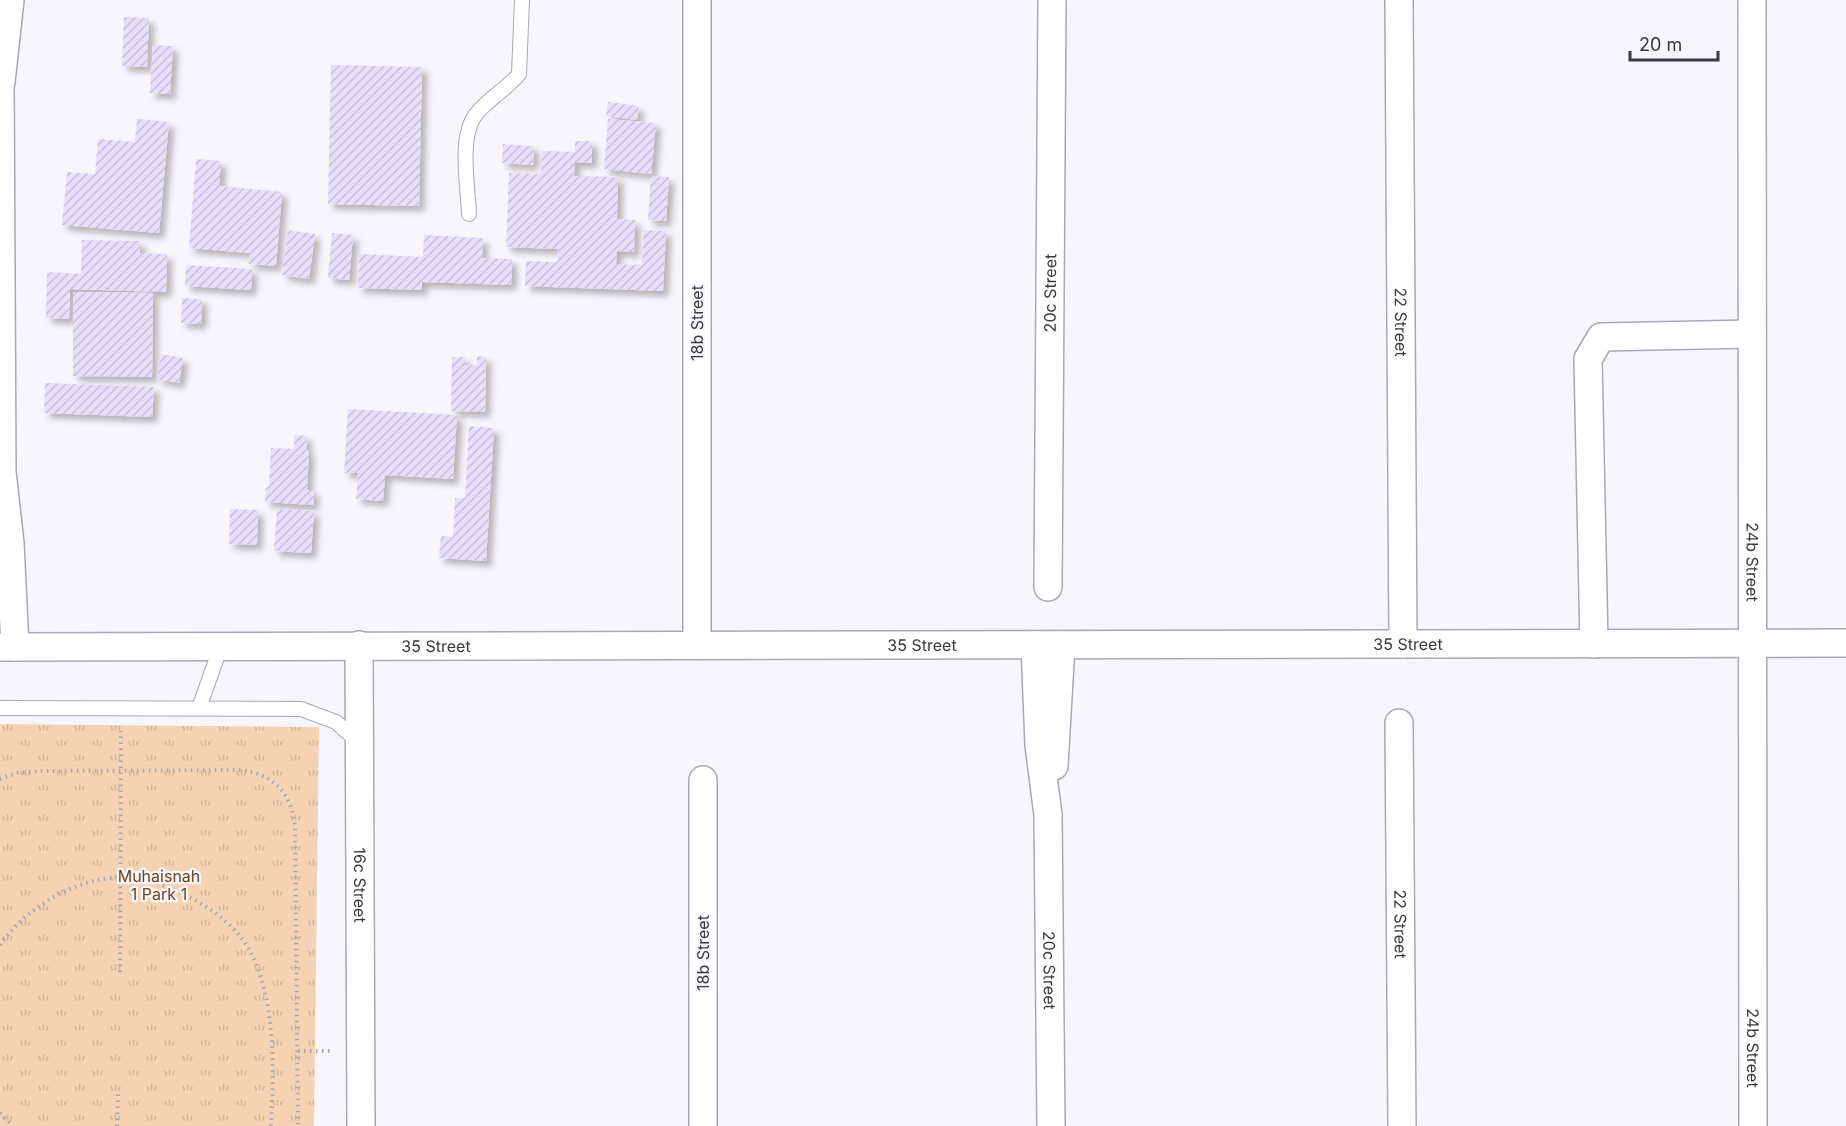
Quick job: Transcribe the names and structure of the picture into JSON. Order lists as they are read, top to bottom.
{
  "streets": {
    "street": [
      "20c Street",
      "22 Street",
      "18b Street",
      "24b Street",
      "35 Street",
      "16c Street"
    ]
  },
  "crossings": [
    ["20c Street", "35 Street"],
    ["22 Street", "35 Street"],
    ["18b Street", "35 Street"],
    ["24b Street", "35 Street"],
    ["35 Street", "16c Street"]
  ],
  "parks": ["Muhaisnah 1 Park 1"],
  "scale_bar": "20 m"
}
